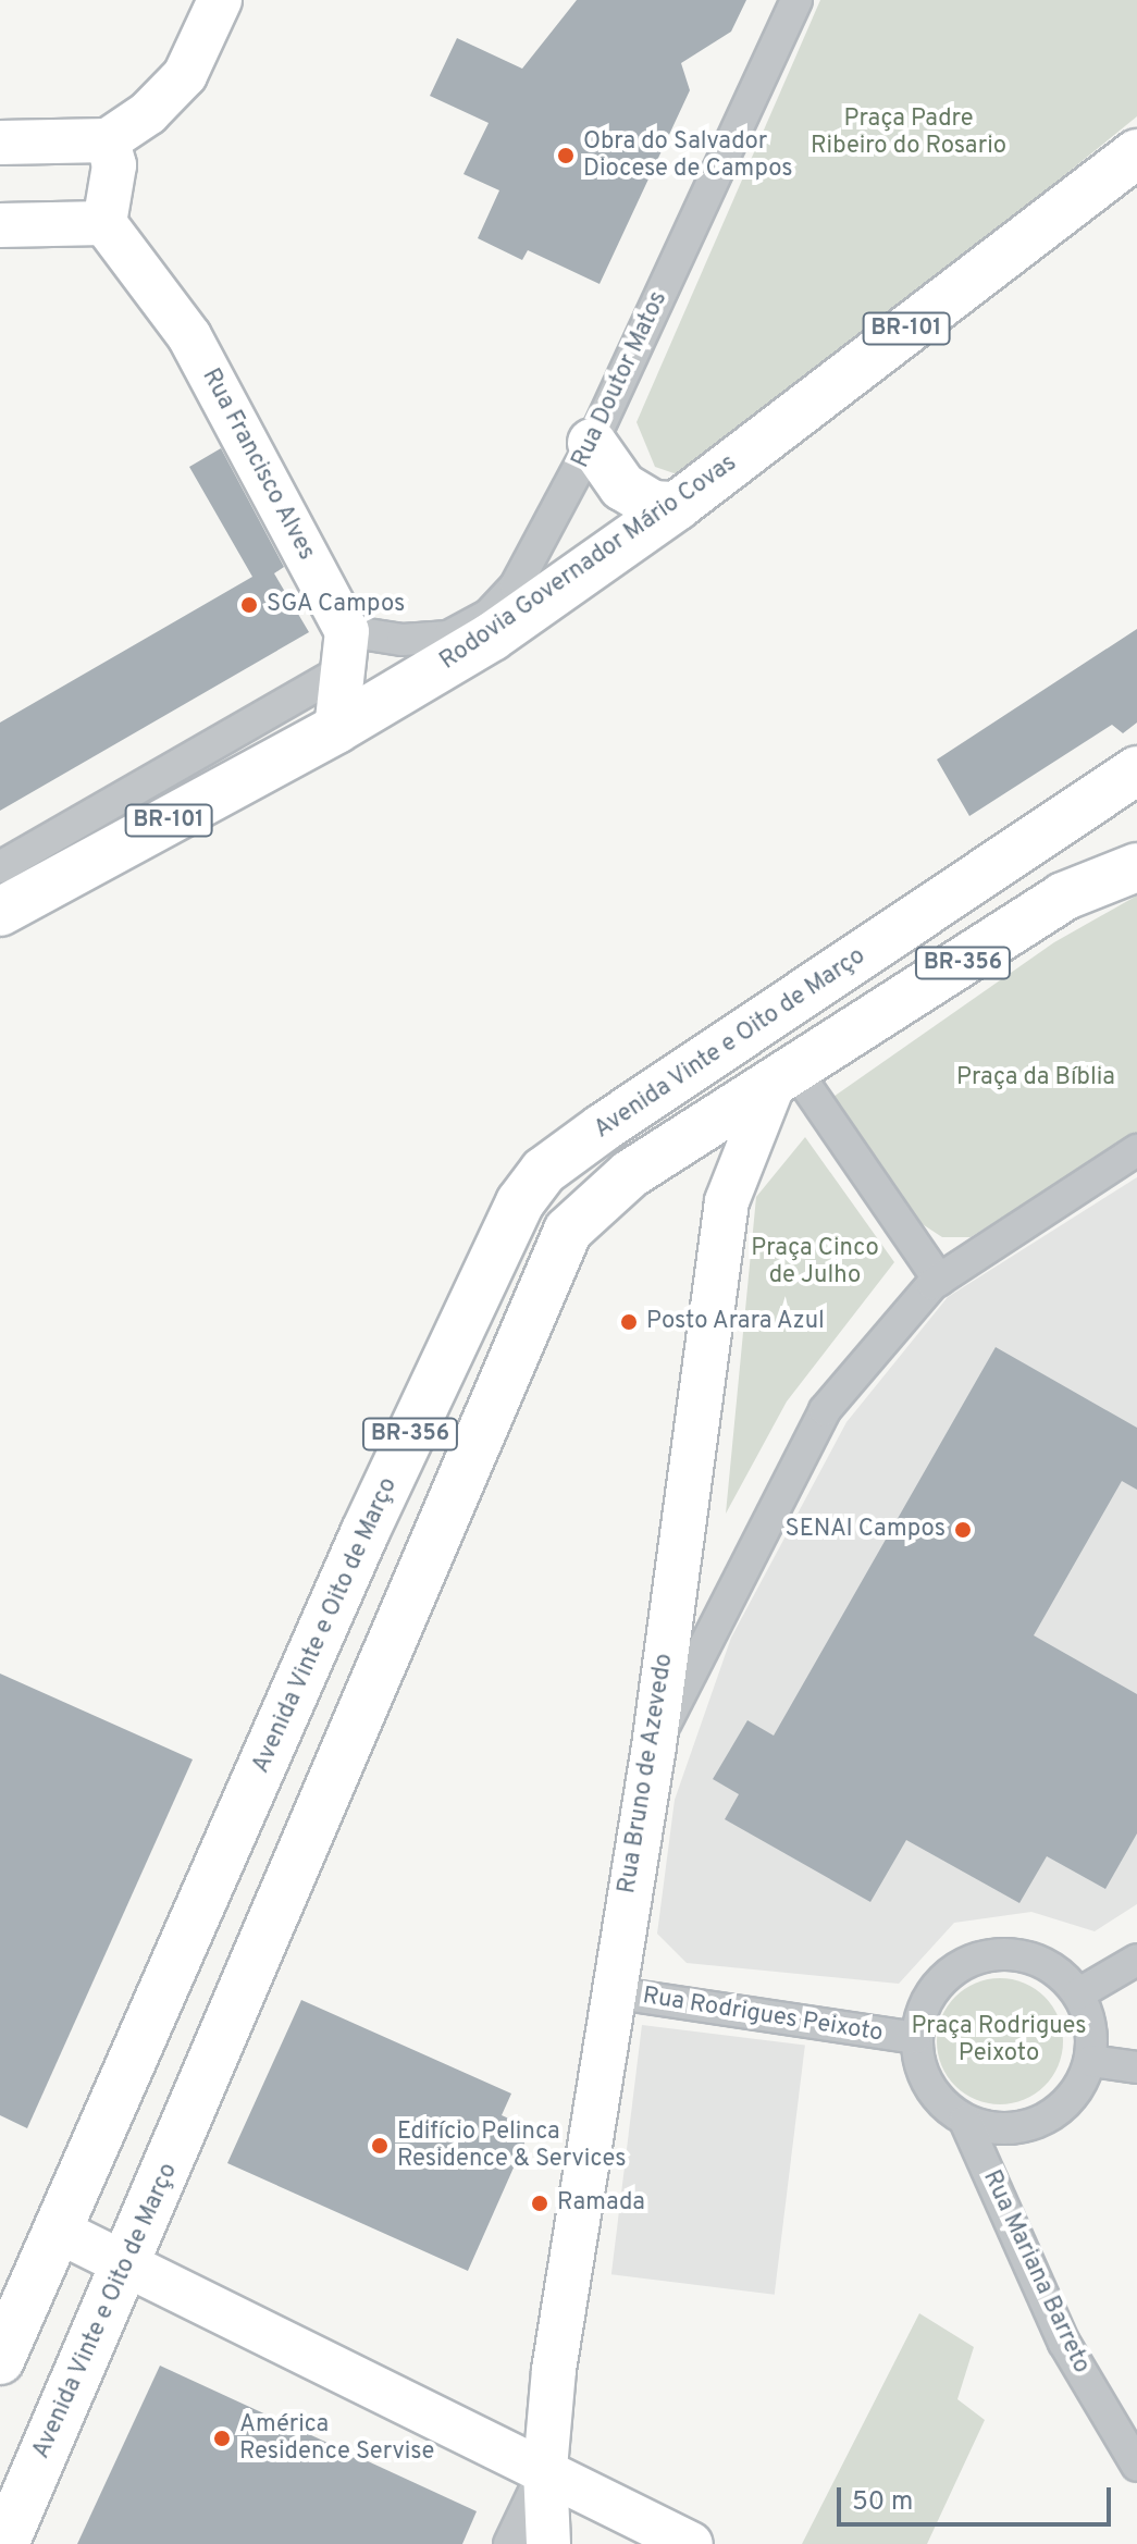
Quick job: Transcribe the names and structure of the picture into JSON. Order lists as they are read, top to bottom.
{
  "streets": {
    "main road": [
      "BR-101",
      "Rua Francisco Alves",
      "Rodovia Governador Mário Covas",
      "BR-356",
      "Avenida Vinte e Oito de Março",
      "Rua Bruno de Azevedo"
    ],
    "street": ["Rua Doutor Matos", "Rua Rodrigues Peixoto", "Rua Mariana Barreto"]
  },
  "crossings": [
    ["Rua Doutor Matos", "Rua Francisco Alves"],
    ["BR-356", "Avenida Vinte e Oito de Março"],
    ["BR-356", "Rua Bruno de Azevedo"],
    ["Avenida Vinte e Oito de Março", "Rua Bruno de Azevedo"],
    ["Rua Bruno de Azevedo", "Rua Rodrigues Peixoto"],
    ["Rua Rodrigues Peixoto", "Rua Mariana Barreto"]
  ],
  "parks": [
    "Praça Padre Ribeiro do Rosario",
    "Praça da Bíblia",
    "Praça Cinco de Julho",
    "Praça Rodrigues Peixoto"
  ],
  "places": [
    "Obra do Salvador Diocese de Campos",
    "SGA Campos",
    "Posto Arara Azul",
    "SENAI Campos",
    "Edifício Pelinca Residence & Services",
    "Ramada",
    "América Residence Servise"
  ],
  "scale_bar": "50 m"
}
